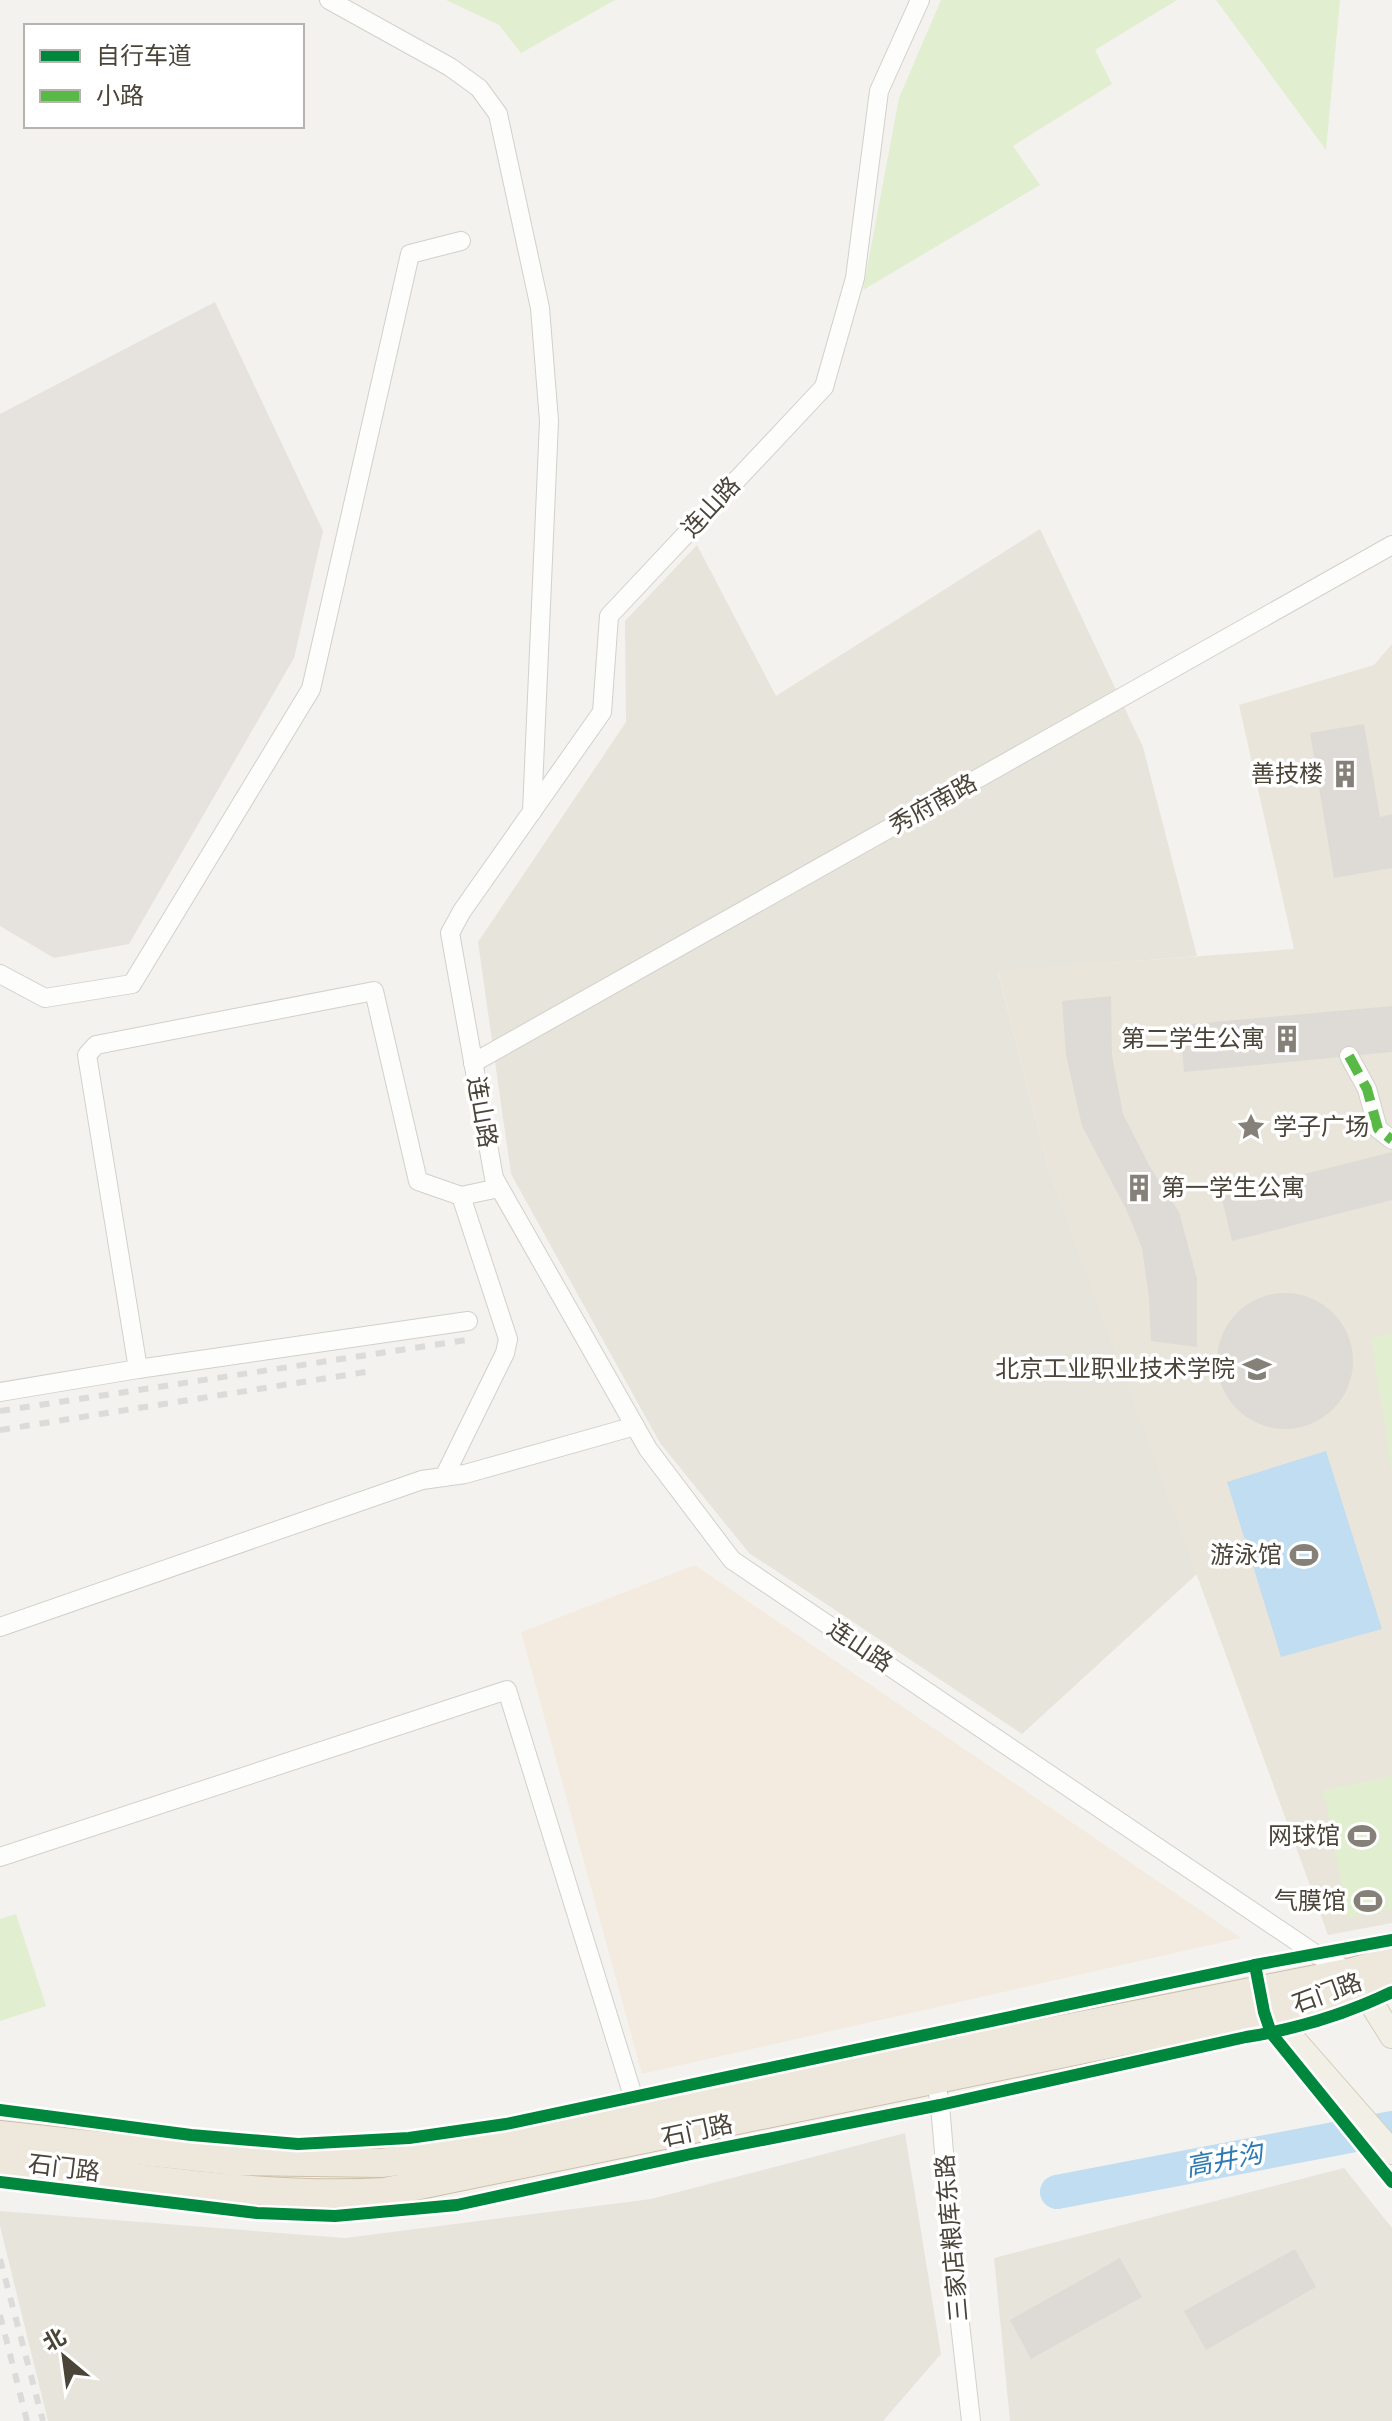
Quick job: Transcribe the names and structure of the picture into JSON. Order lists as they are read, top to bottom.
{
  "streets": {
    "highway": ["石门路"],
    "street": ["连山路", "秀府南路", "三家店粮库东路"]
  },
  "crossings": [
    ["连山路", "秀府南路"],
    ["连山路", "石门路"],
    ["石门路", "三家店粮库东路"]
  ],
  "water": ["高井沟"],
  "places": {
    "building": ["善技楼", "第二学生公寓", "第一学生公寓"],
    "place": ["学子广场"],
    "school or university": ["北京工业职业技术学院"],
    "sports": ["游泳馆", "网球馆", "气膜馆"]
  },
  "legend": ["自行车道", "小路"],
  "north": "top left"
}
